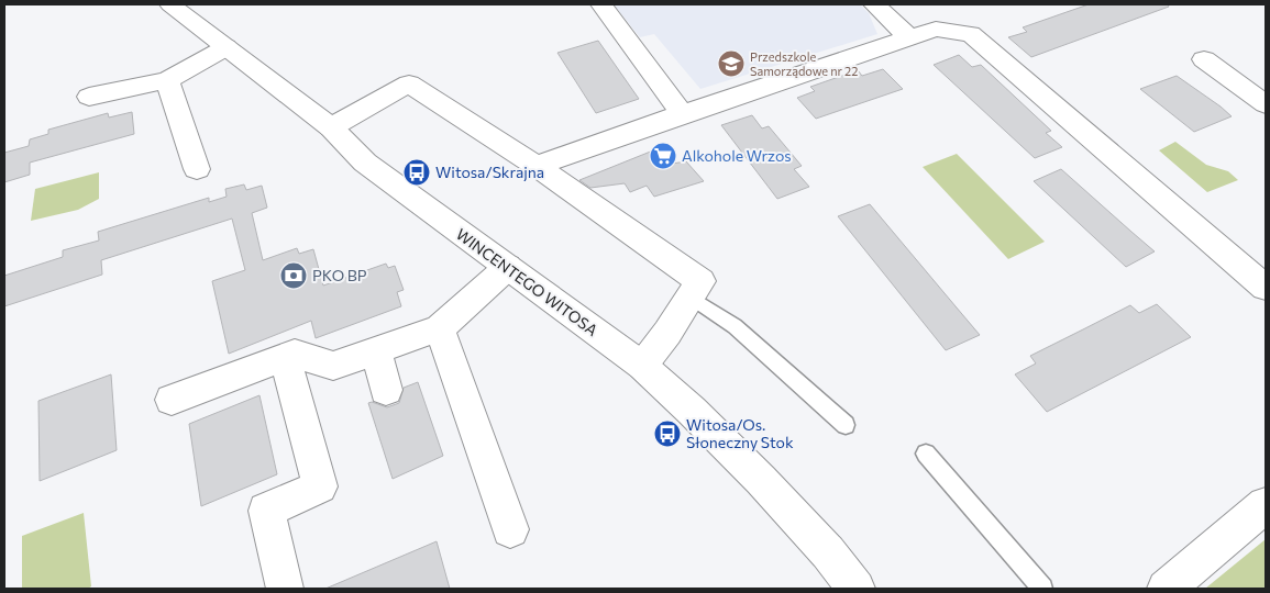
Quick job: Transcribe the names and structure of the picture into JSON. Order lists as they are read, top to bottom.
{
  "streets": {
    "street": ["WINCENTEGO WITOSA"]
  },
  "places": {
    "school or university": ["Przedszkole Samorządowe nr 22"],
    "supermarket": ["Alkohole Wrzos"],
    "bus stop": ["Witosa/Skrajna", "Witosa/Os. Słoneczny Stok"],
    "bank": ["PKO BP"]
  }
}
